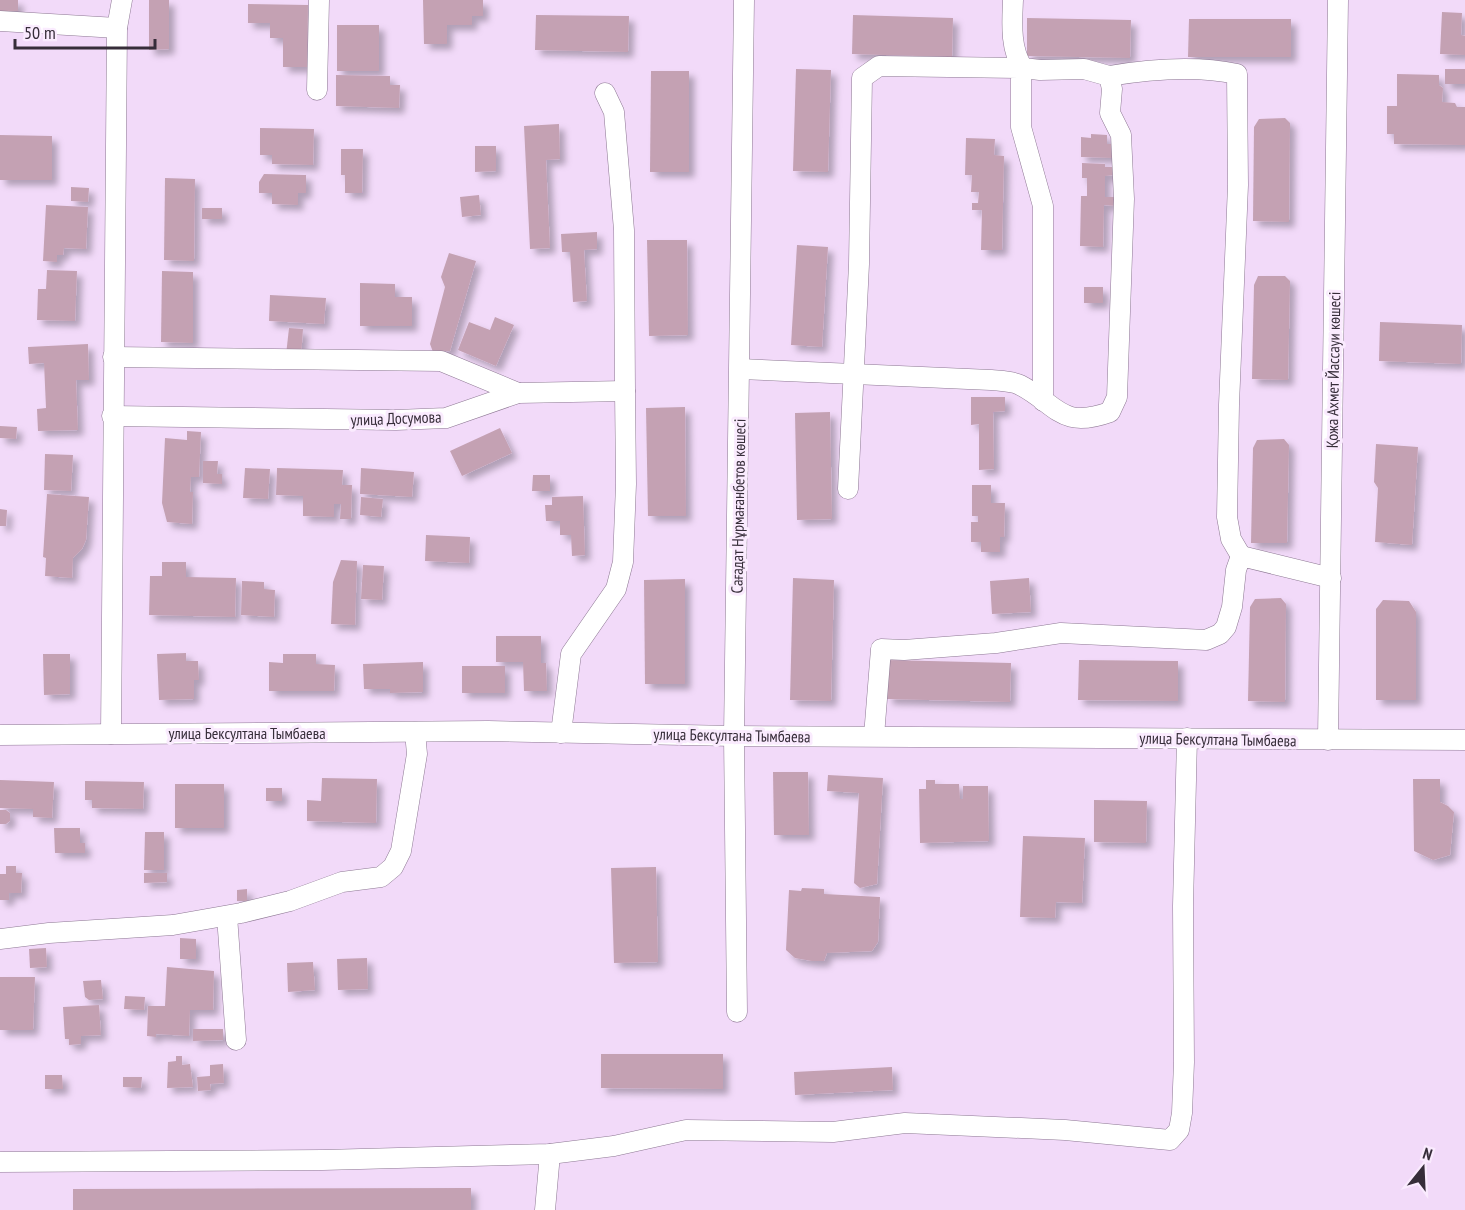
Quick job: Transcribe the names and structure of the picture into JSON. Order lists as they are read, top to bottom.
{
  "streets": {
    "street": [
      "Қожа Ахмет Йассауи көшесі",
      "улица Досумова",
      "Сағадат Нұрмағанбетов көшесі",
      "улица Бексултана Тымбаева"
    ]
  },
  "crossings": [
    ["Қожа Ахмет Йассауи көшесі", "улица Бексултана Тымбаева"],
    ["Сағадат Нұрмағанбетов көшесі", "улица Бексултана Тымбаева"]
  ],
  "scale_bar": "50 m",
  "north": "top"
}
